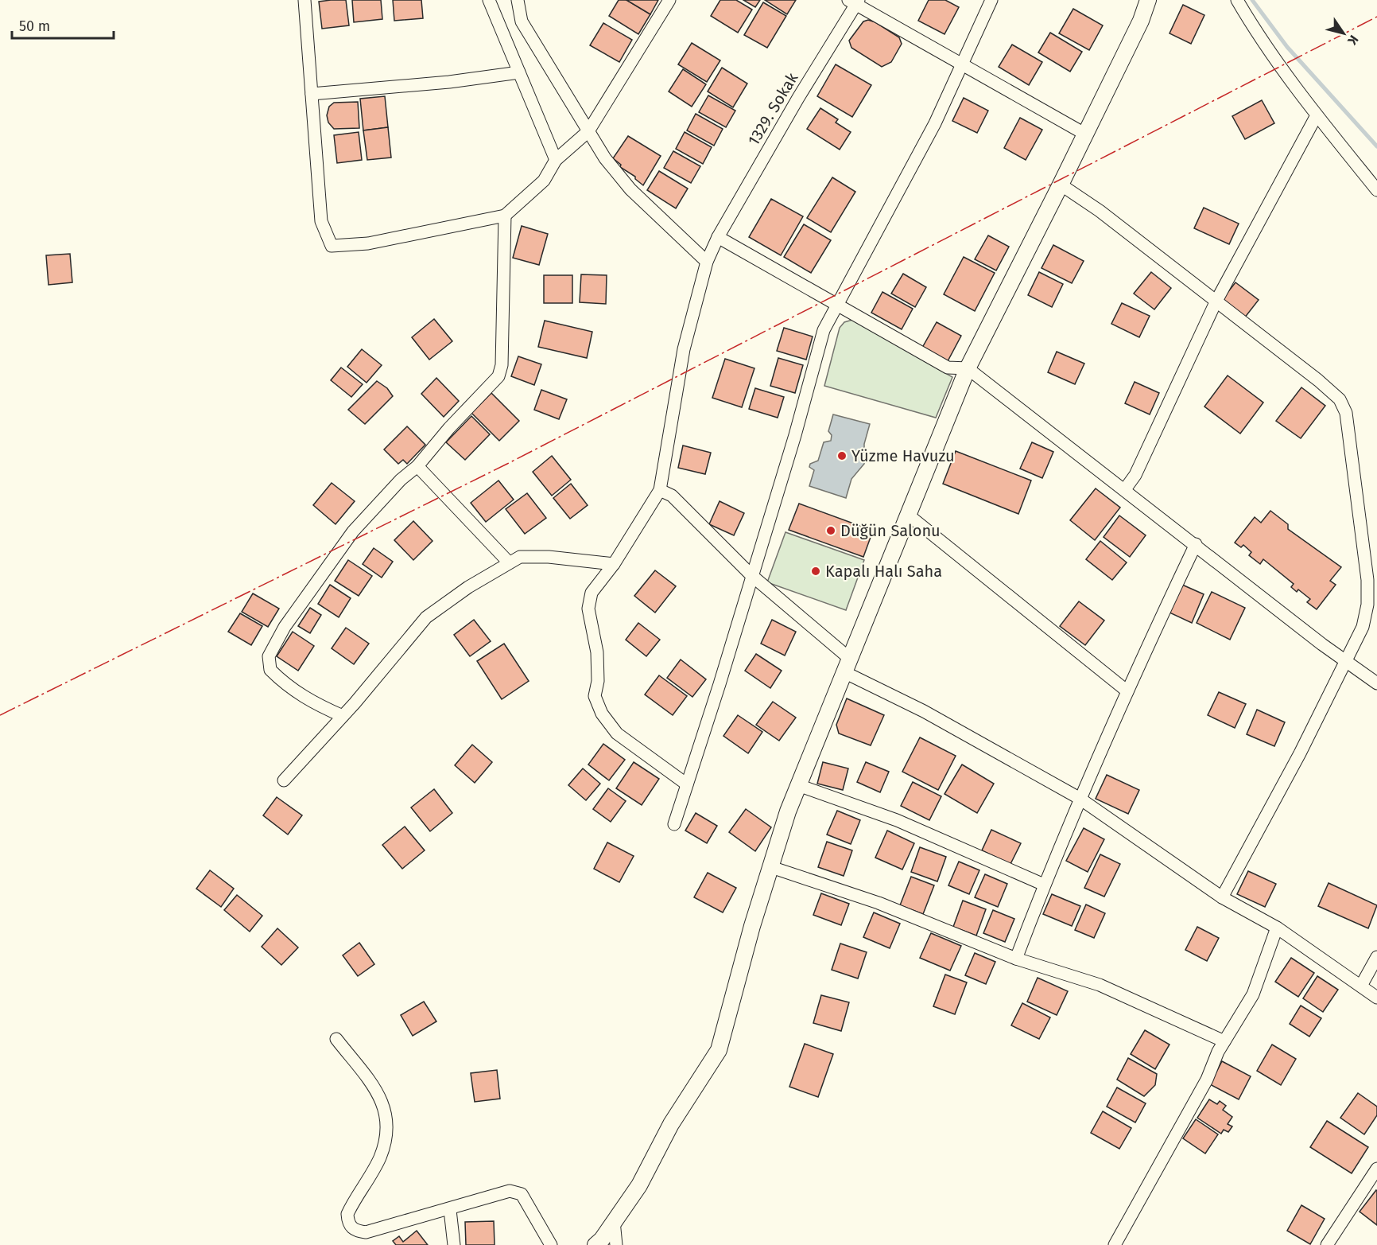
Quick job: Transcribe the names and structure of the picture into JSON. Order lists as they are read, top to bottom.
{
  "streets": {
    "street": ["1329. Sokak"]
  },
  "places": ["Yüzme Havuzu", "Düğün Salonu", "Kapalı Halı Saha"],
  "scale_bar": "50 m",
  "north": "bottom right"
}
